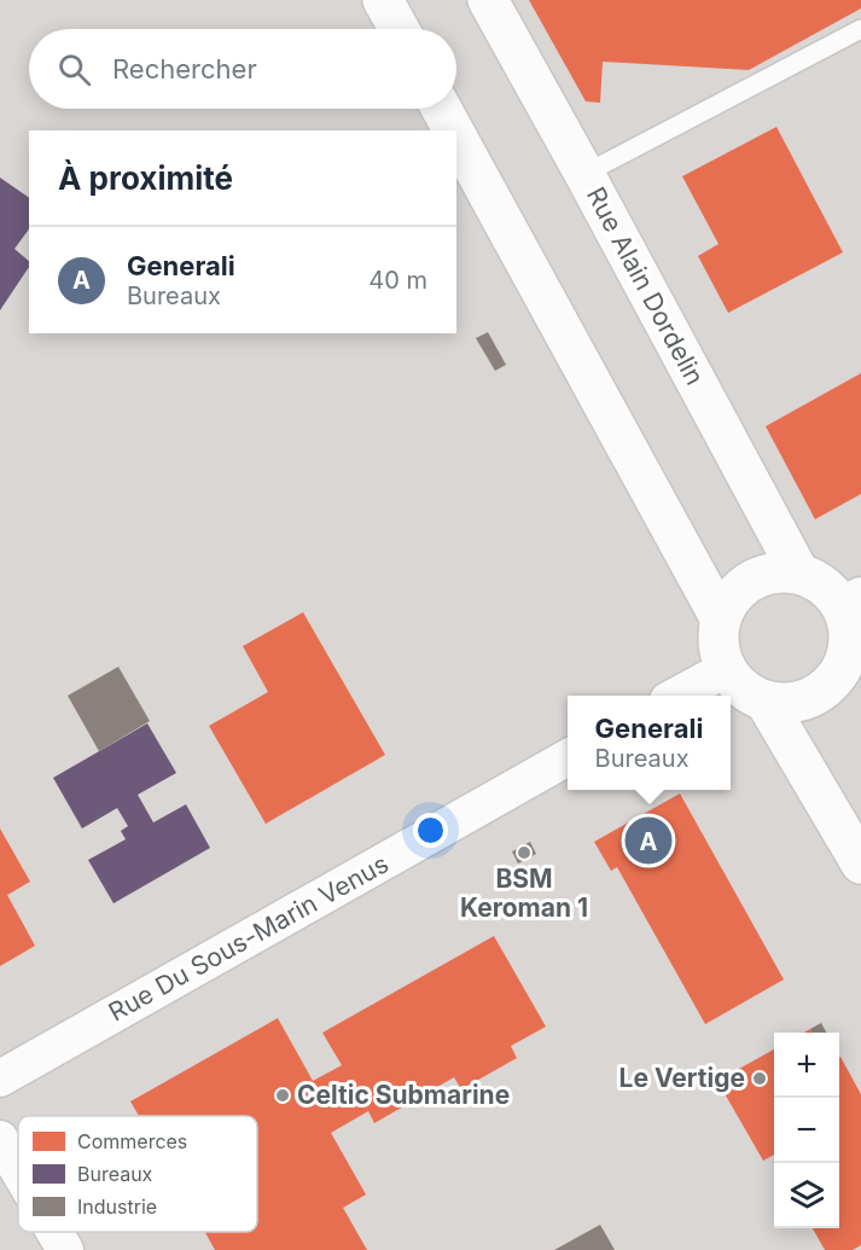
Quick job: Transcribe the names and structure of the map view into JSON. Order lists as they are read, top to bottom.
{
  "streets": {
    "street": ["Rue Alain Dordelin", "Rue Du Sous-Marin Venus"]
  },
  "places": ["BSM Keroman 1", "Le Vertige", "Celtic Submarine"],
  "legend": ["Commerces", "Bureaux", "Industrie"],
  "page": {
    "search": "Rechercher",
    "heading": "À proximité",
    "list": [
      {
        "mark": "A",
        "name": "Generali",
        "note": "Bureaux",
        "value": "40 m"
      }
    ],
    "popup": ["Generali", "Bureaux"],
    "pins": "A",
    "map_buttons": ["+", "−"]
  }
}
